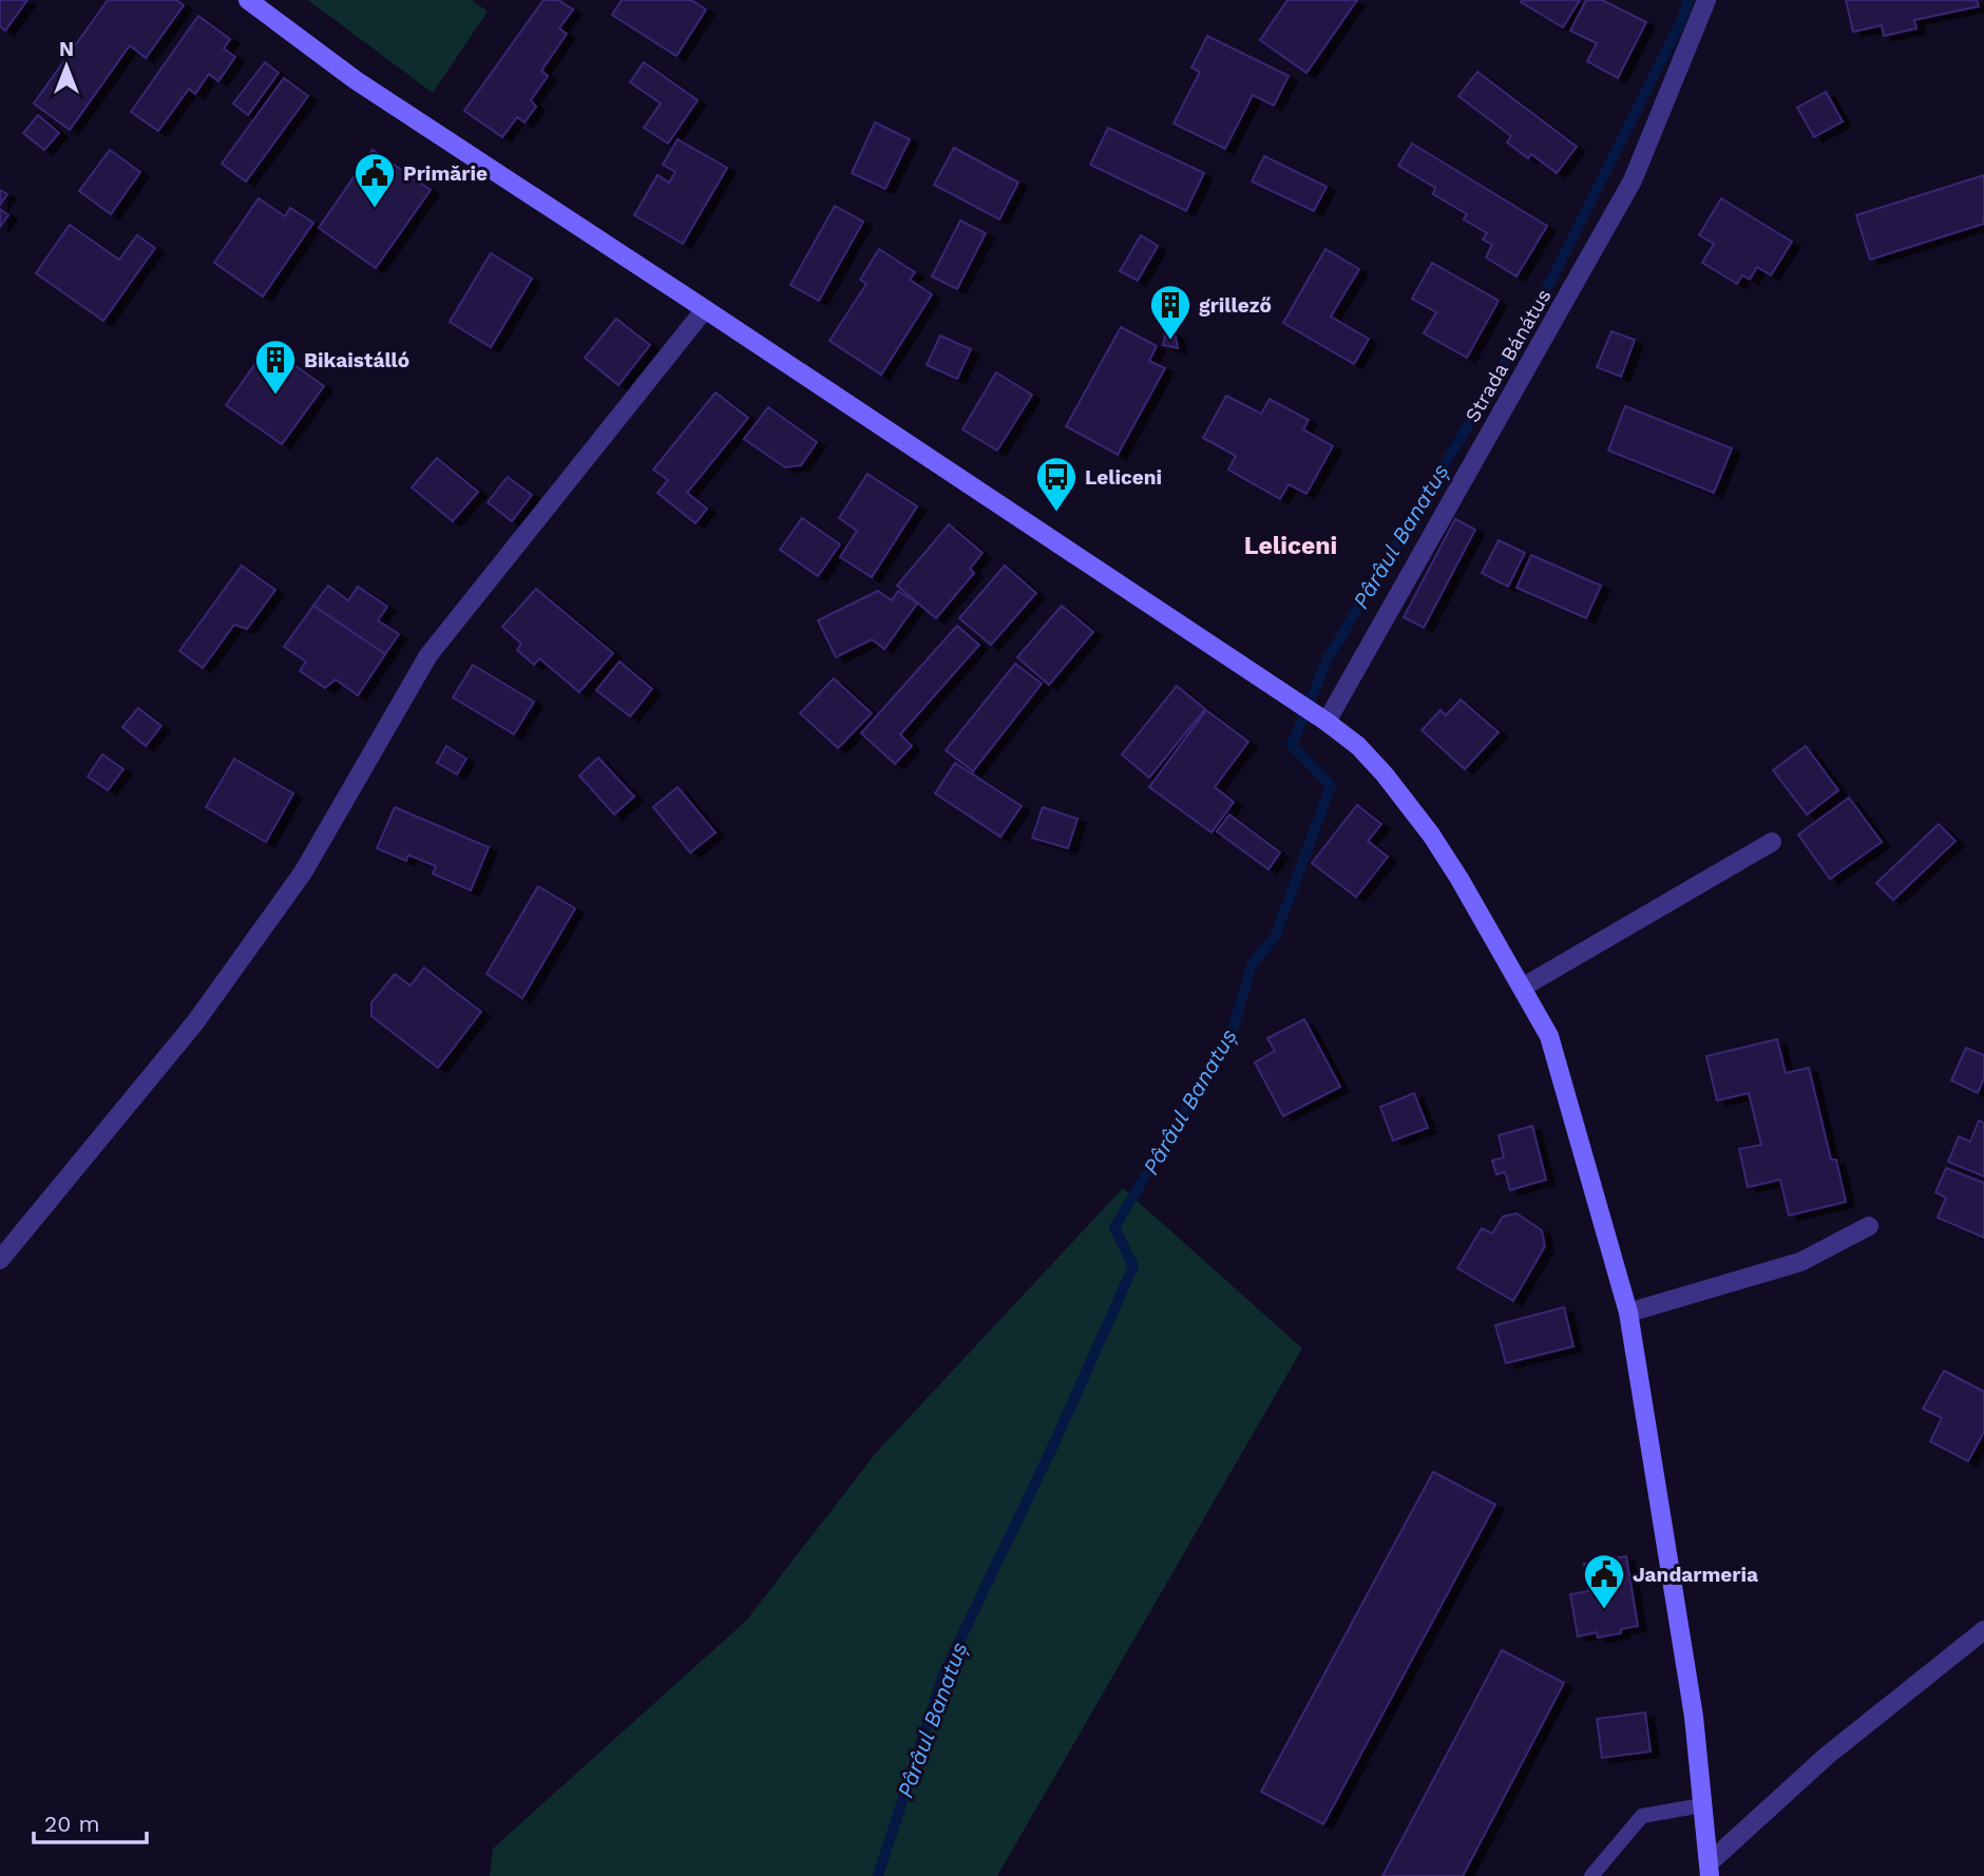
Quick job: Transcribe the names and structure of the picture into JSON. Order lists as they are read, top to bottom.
{
  "streets": {
    "street": ["Strada Bánátus"]
  },
  "districts": ["Leliceni"],
  "water": ["Pârâul Banatuș"],
  "places": {
    "public building": ["Primărie", "Jandarmeria"],
    "building": ["grillező", "Bikaistálló"],
    "bus stop": ["Leliceni"]
  },
  "scale_bar": "20 m",
  "north": "top"
}
